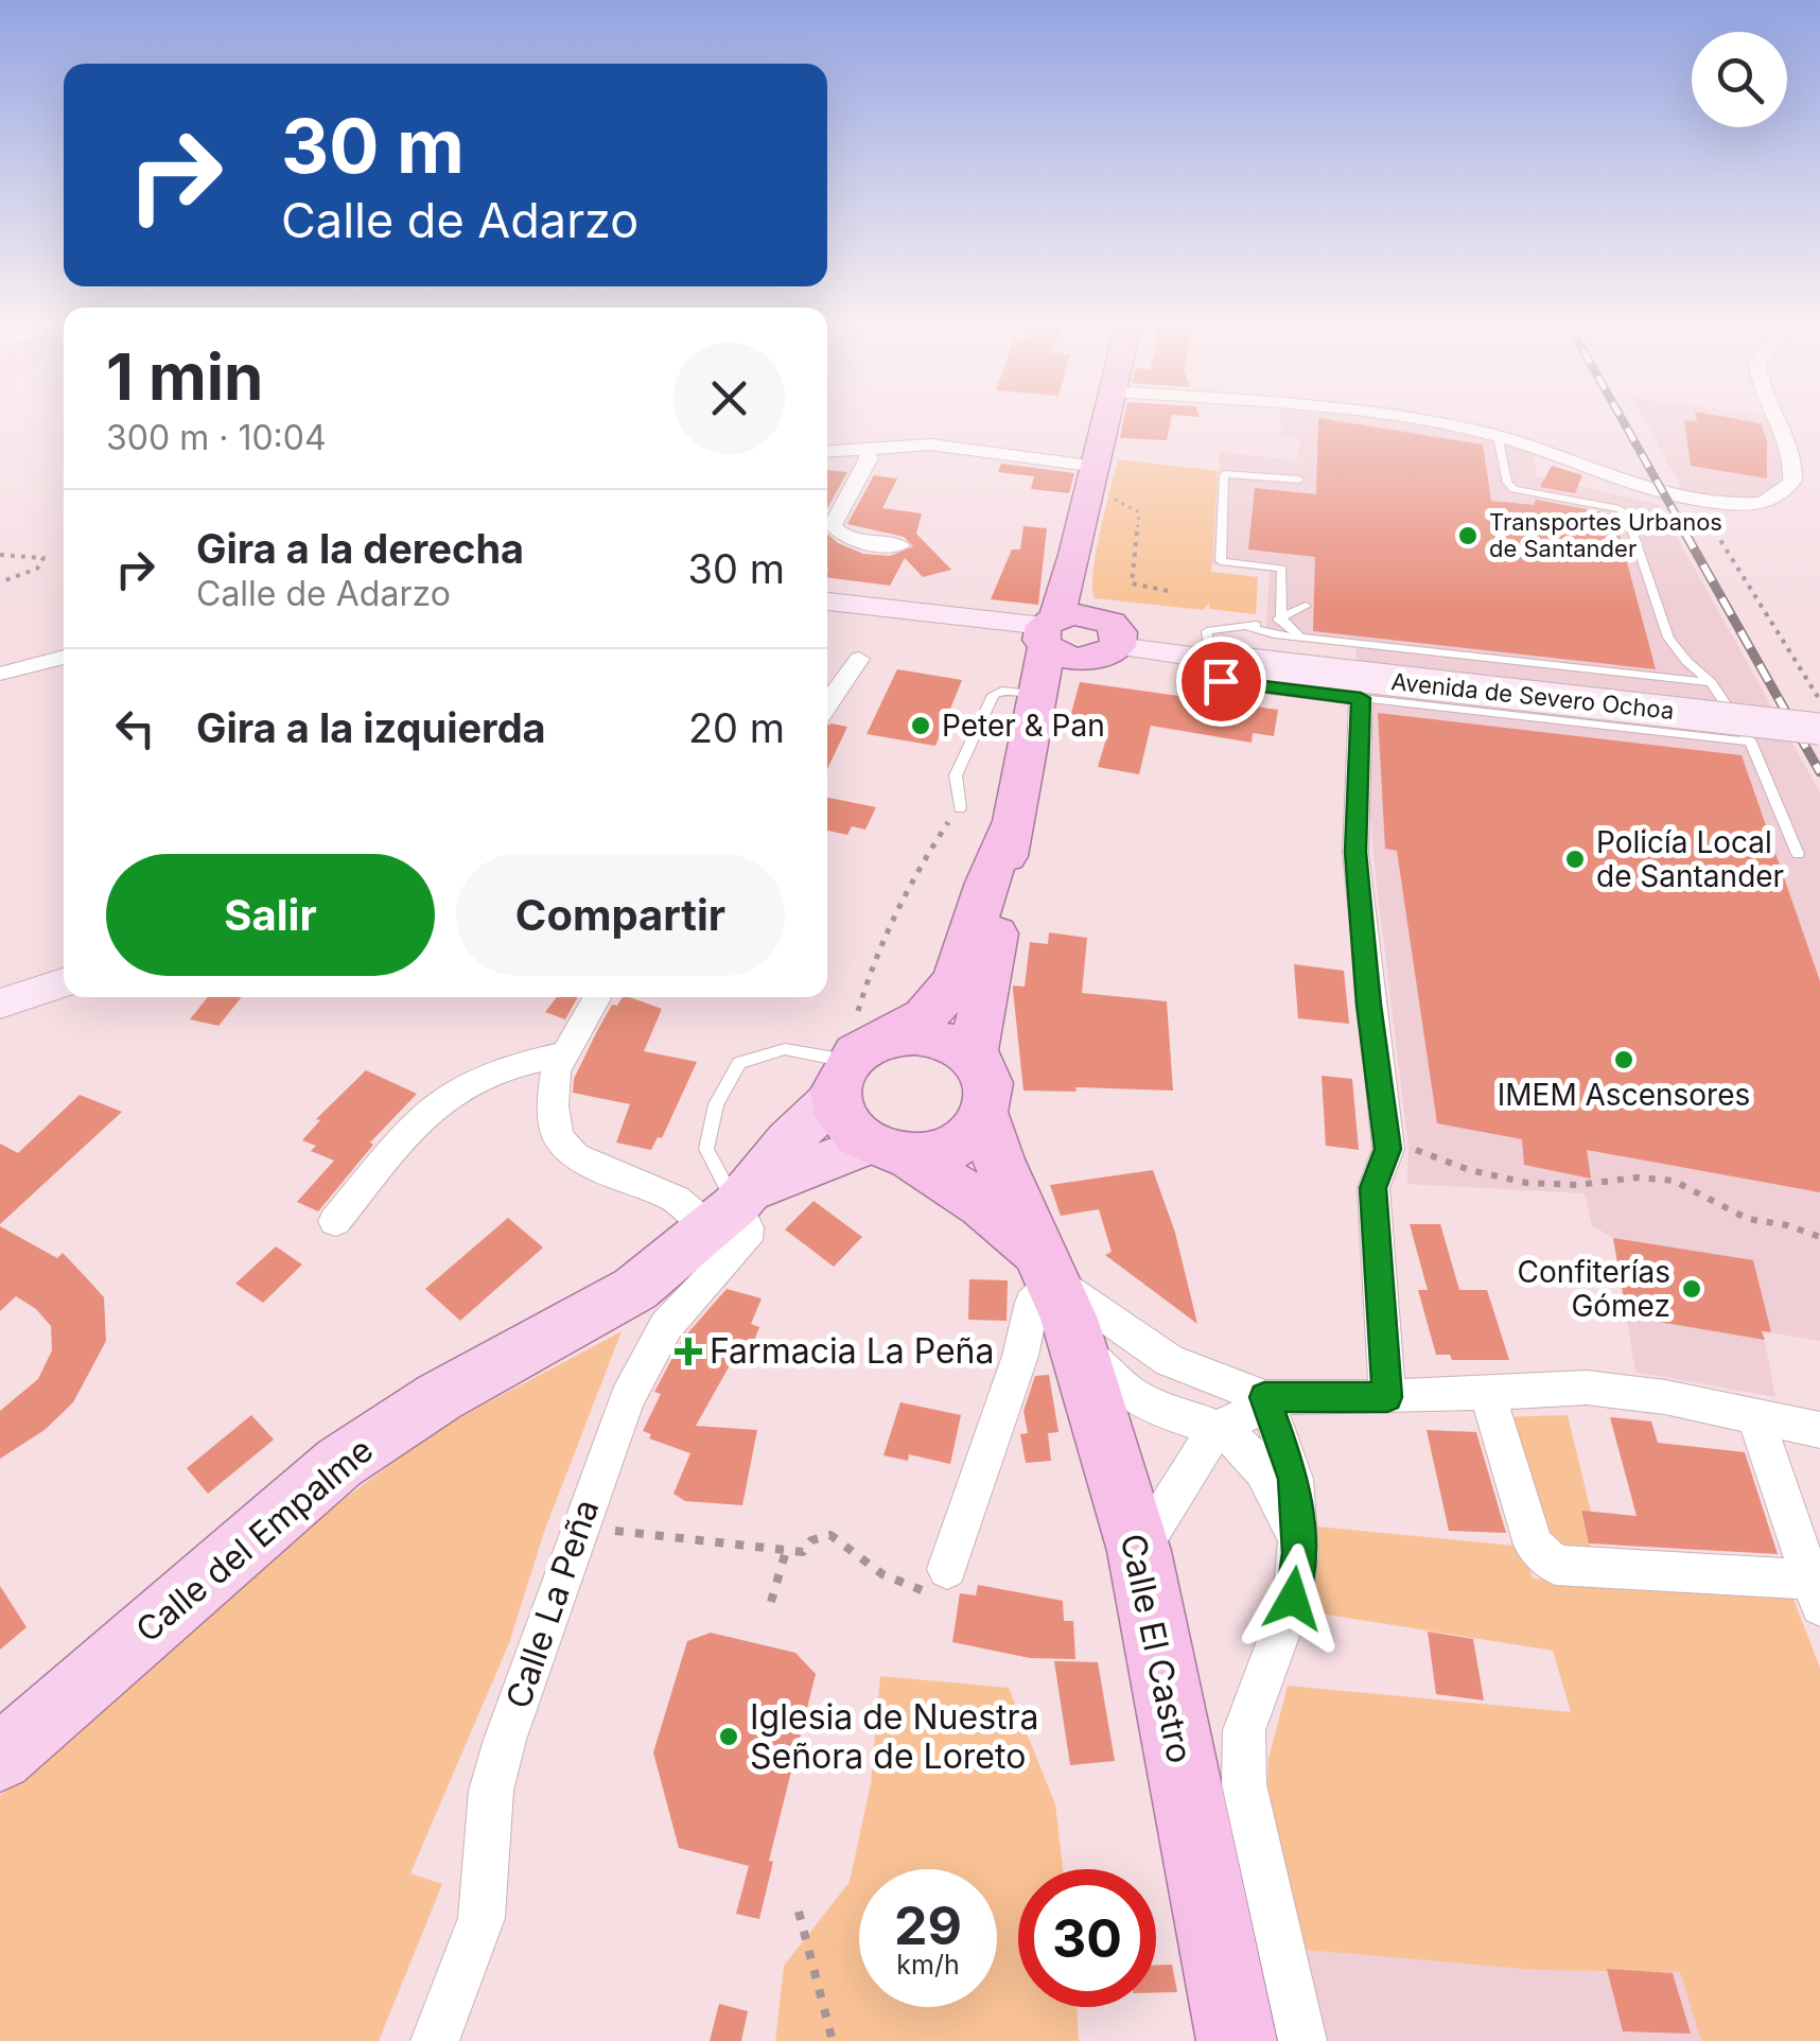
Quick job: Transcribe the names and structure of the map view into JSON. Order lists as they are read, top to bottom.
{
  "streets": {
    "highway": ["Calle El Castro"],
    "main road": ["Avenida de Severo Ochoa", "Calle del Empalme"],
    "street": ["Calle La Peña"]
  },
  "crossings": [
    ["Calle del Empalme", "Calle La Peña"],
    ["Calle del Empalme", "Calle El Castro"]
  ],
  "places": {
    "other": [
      "Transportes Urbanos de Santander",
      "Peter & Pan",
      "Policía Local de Santander",
      "IMEM Ascensores",
      "Confiterías Gómez",
      "Iglesia de Nuestra Señora de Loreto"
    ],
    "health": ["Farmacia La Peña"]
  },
  "page": {
    "turn": ["30 m", "Calle de Adarzo"],
    "heading": ["1 min", "300 m · 10:04"],
    "list": [
      {
        "name": "Gira a la derecha",
        "note": "Calle de Adarzo",
        "value": "30 m"
      },
      {
        "name": "Gira a la izquierda",
        "value": "20 m"
      }
    ],
    "buttons": ["Salir", "Compartir"],
    "speed": "29 km/h",
    "limit": "30"
  }
}
